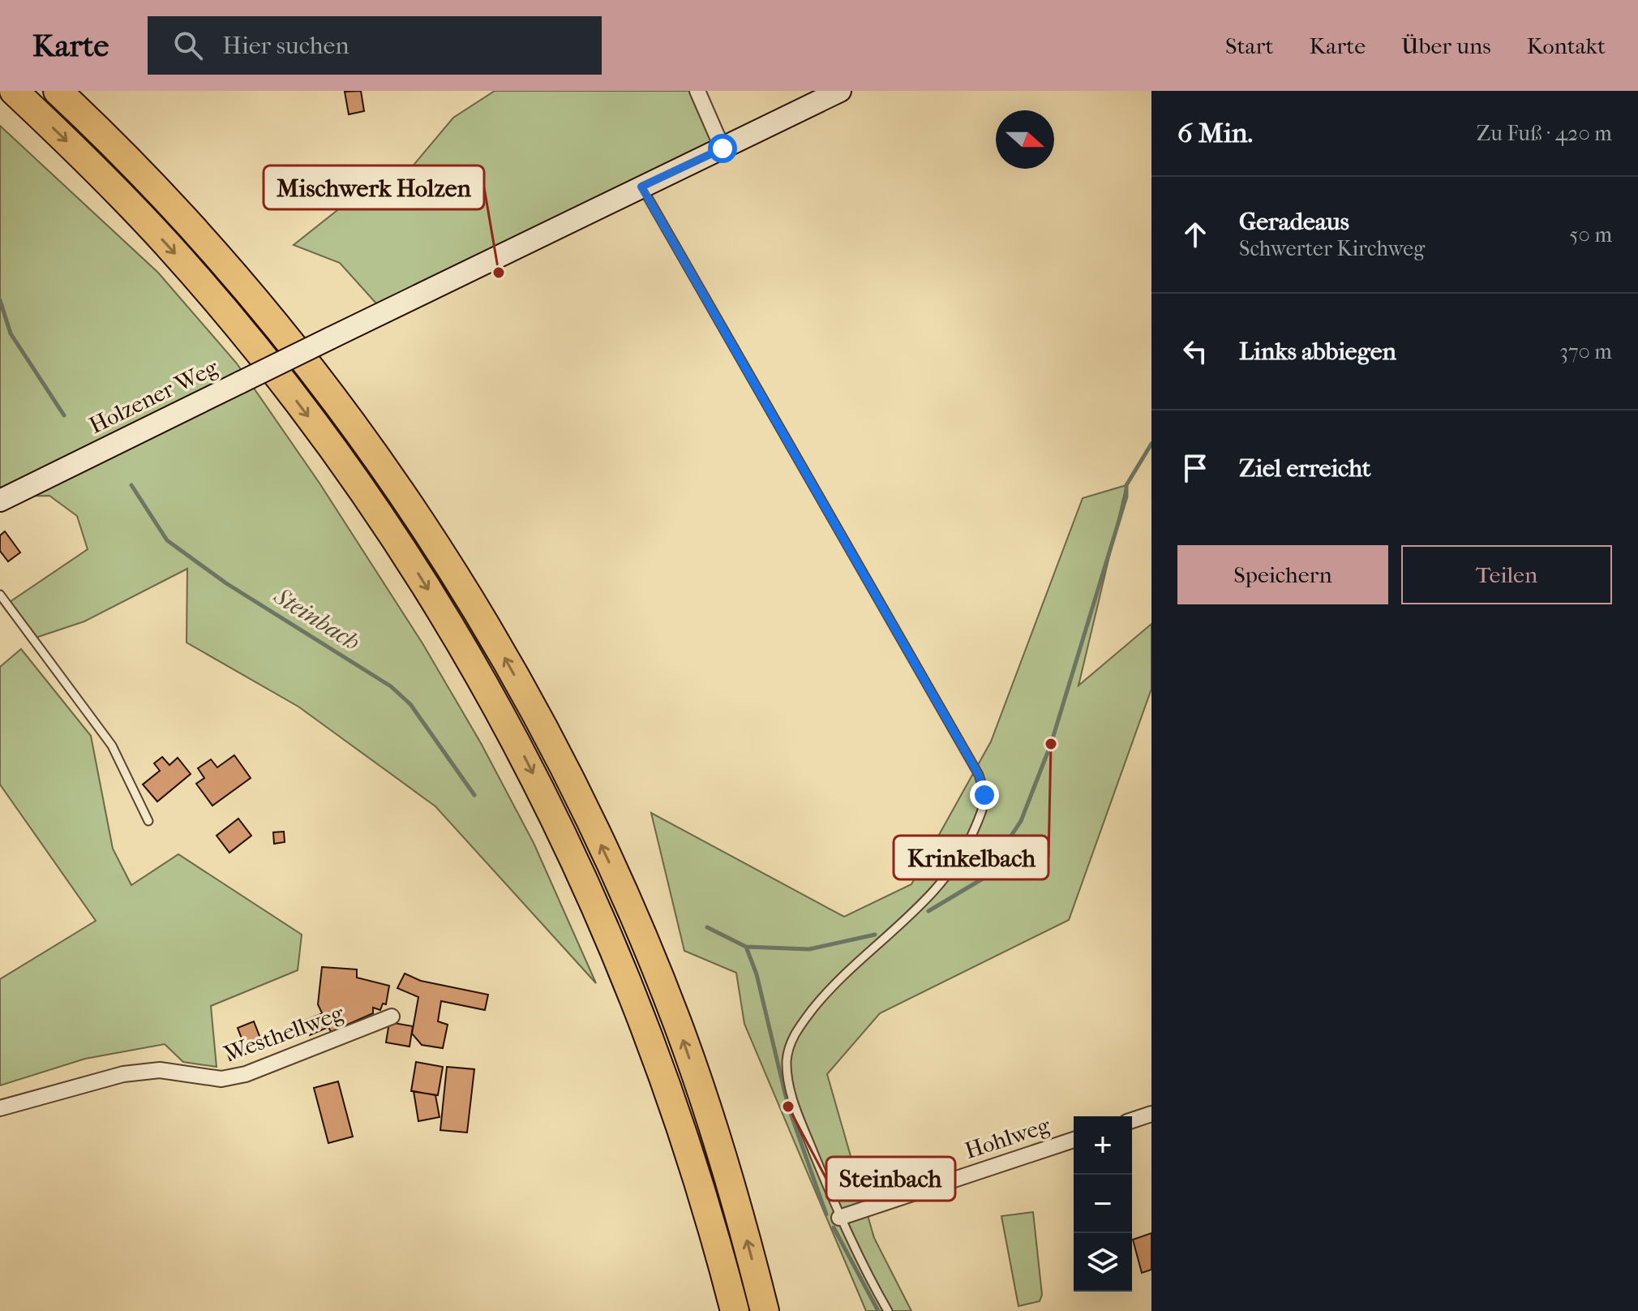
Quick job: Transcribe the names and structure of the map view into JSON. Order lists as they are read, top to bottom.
{
  "streets": {
    "main road": ["Holzener Weg"],
    "street": ["Westhellweg", "Hohlweg"]
  },
  "water": ["Steinbach"],
  "places": ["Mischwerk Holzen", "Krinkelbach", "Steinbach"],
  "north": "right",
  "page": {
    "header": "Karte",
    "search": "Hier suchen",
    "nav": [
      "Start",
      "Karte",
      "Über uns",
      "Kontakt"
    ],
    "heading": ["6 Min.", "Zu Fuß · 420 m"],
    "list": [
      ["Geradeaus", "Schwerter Kirchweg", "50 m"],
      ["Links abbiegen", "370 m"],
      "Ziel erreicht"
    ],
    "buttons": ["Speichern", "Teilen"],
    "map_buttons": ["+", "−"]
  }
}
